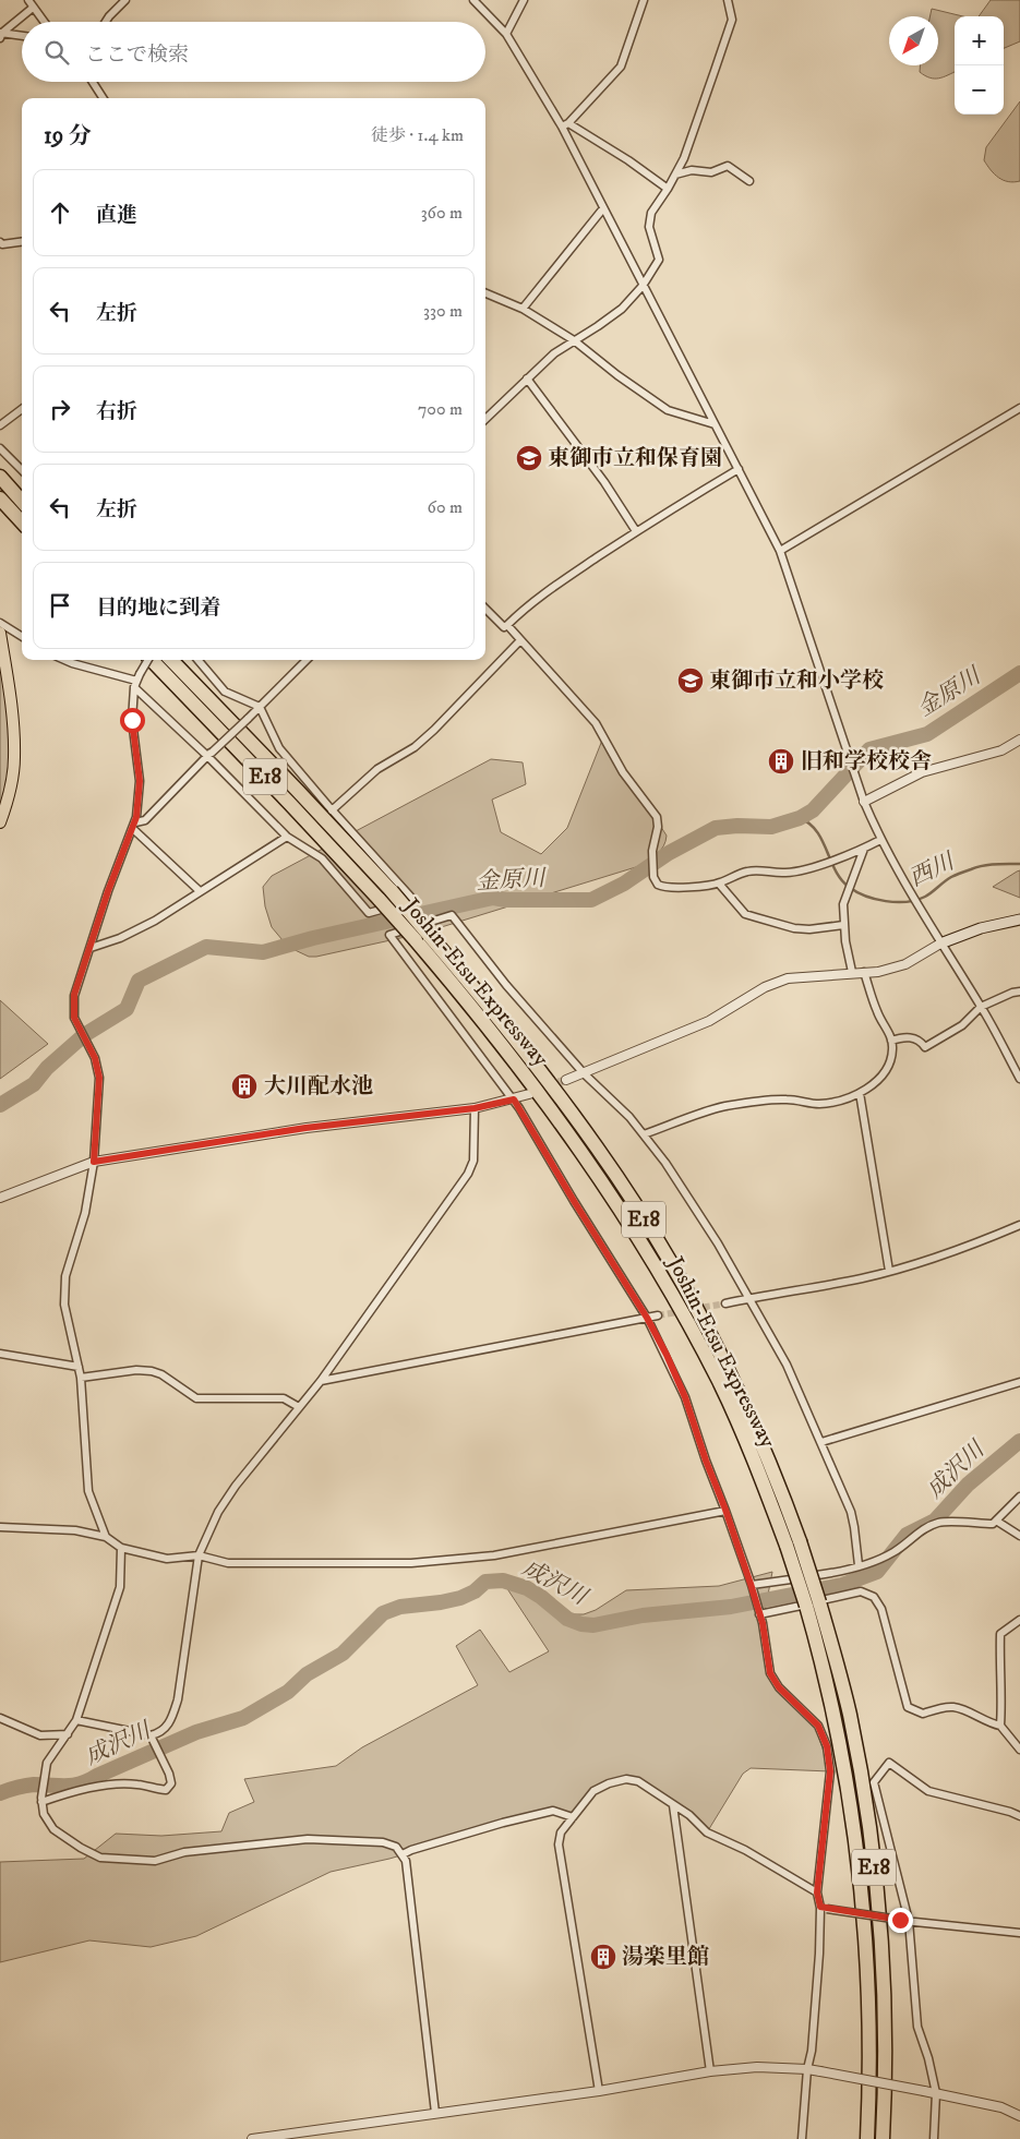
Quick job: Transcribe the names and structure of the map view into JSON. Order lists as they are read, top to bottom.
{
  "streets": {
    "highway": ["E18", "Joshin-Etsu Expressway"]
  },
  "water": ["金原川", "西川", "成沢川"],
  "places": {
    "school or university": ["東御市立和保育園", "東御市立和小学校"],
    "building": ["旧和学校校舎", "大川配水池", "湯楽里館"]
  },
  "north": "bottom left",
  "page": {
    "map_buttons": ["+", "−"],
    "search": "ここで検索",
    "heading": ["19 分", "徒歩 · 1.4 km"],
    "list": [
      ["直進", "360 m"],
      ["左折", "330 m"],
      ["右折", "700 m"],
      ["左折", "60 m"],
      "目的地に到着"
    ]
  }
}
